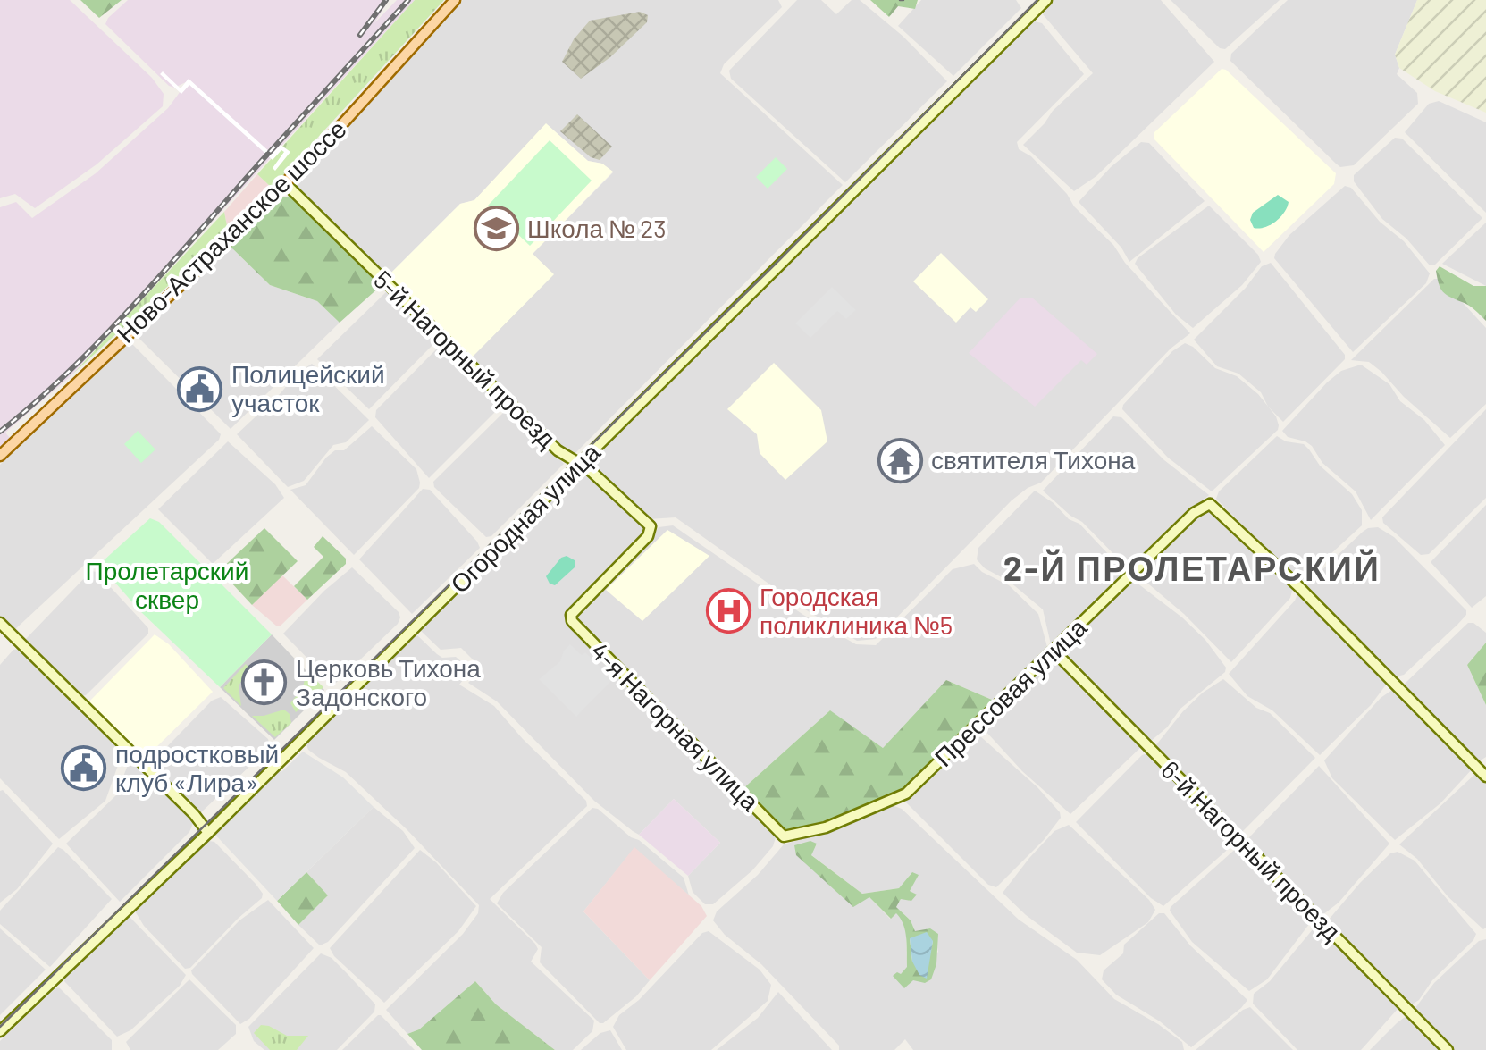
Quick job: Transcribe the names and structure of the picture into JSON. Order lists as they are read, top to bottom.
{
  "streets": {
    "main road": ["Ново-Астраханское шоссе"],
    "street": [
      "5-й Нагорный проезд",
      "Огородная улица",
      "Прессовая улица",
      "4-я Нагорная улица",
      "6-й Нагорный проезд"
    ]
  },
  "crossings": [
    ["Ново-Астраханское шоссе", "5-й Нагорный проезд"],
    ["5-й Нагорный проезд", "Огородная улица"],
    ["5-й Нагорный проезд", "4-я Нагорная улица"],
    ["Прессовая улица", "4-я Нагорная улица"],
    ["Прессовая улица", "6-й Нагорный проезд"]
  ],
  "districts": ["2-Й ПРОЛЕТАРСКИЙ"],
  "parks": ["Пролетарский сквер"],
  "places": {
    "school or university": ["Школа № 23"],
    "public building": ["Полицейский участок", "подростковый клуб «Лира»"],
    "temple": ["святителя Тихона"],
    "hospital": ["Городская поликлиника №5"],
    "church": ["Церковь Тихона Задонского"]
  }
}
